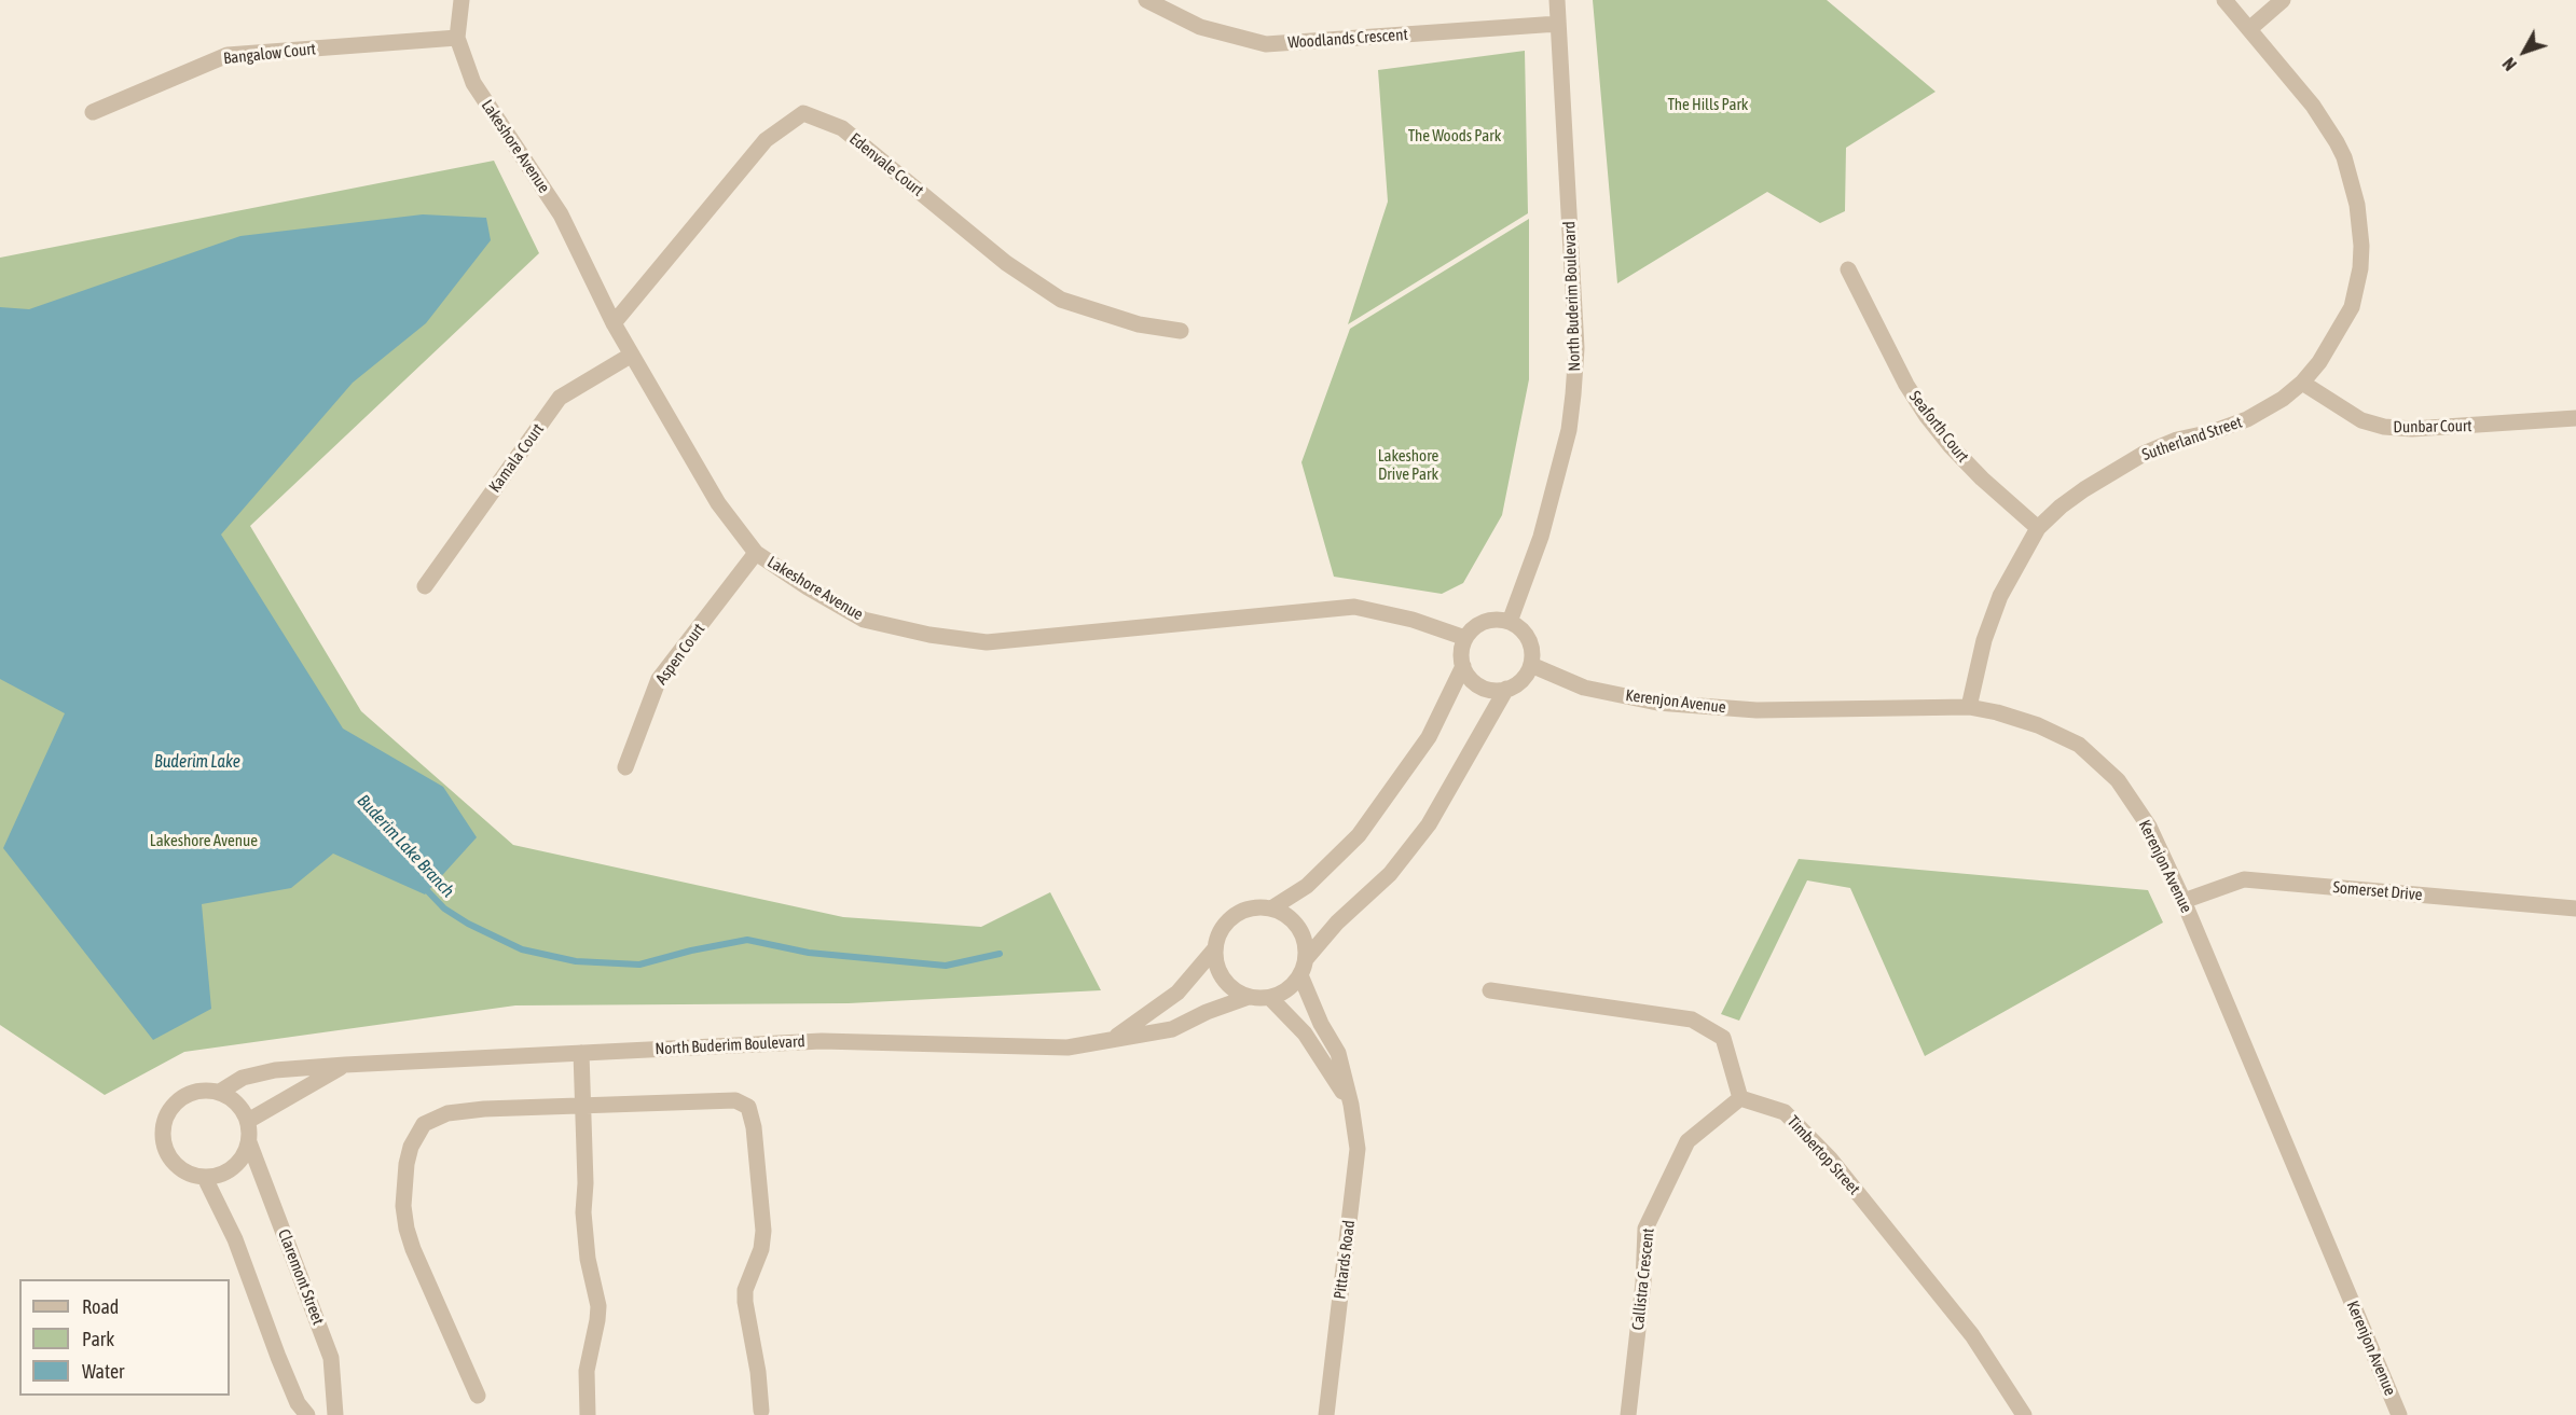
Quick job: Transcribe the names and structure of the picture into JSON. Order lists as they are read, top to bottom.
{
  "streets": {
    "street": [
      "Woodlands Crescent",
      "Bangalow Court",
      "Lakeshore Avenue",
      "Edenvale Court",
      "North Buderim Boulevard",
      "Seaforth Court",
      "Dunbar Court",
      "Sutherland Street",
      "Kamala Court",
      "Aspen Court",
      "Kerenjon Avenue",
      "Somerset Drive",
      "Timbertop Street",
      "Pittards Road",
      "Claremont Street",
      "Callistra Crescent"
    ]
  },
  "crossings": [
    ["Woodlands Crescent", "North Buderim Boulevard"],
    ["Bangalow Court", "Lakeshore Avenue"],
    ["Lakeshore Avenue", "Edenvale Court"],
    ["Lakeshore Avenue", "North Buderim Boulevard"],
    ["Lakeshore Avenue", "Kamala Court"],
    ["Lakeshore Avenue", "Aspen Court"],
    ["Lakeshore Avenue", "Kerenjon Avenue"],
    ["North Buderim Boulevard", "Kerenjon Avenue"],
    ["North Buderim Boulevard", "Pittards Road"],
    ["North Buderim Boulevard", "Claremont Street"],
    ["Seaforth Court", "Sutherland Street"],
    ["Dunbar Court", "Sutherland Street"],
    ["Sutherland Street", "Kerenjon Avenue"],
    ["Kerenjon Avenue", "Somerset Drive"],
    ["Timbertop Street", "Callistra Crescent"]
  ],
  "water": ["Buderim Lake", "Buderim Lake Branch"],
  "parks": [
    "The Hills Park",
    "The Woods Park",
    "Lakeshore Drive Park",
    "Lakeshore Avenue"
  ],
  "legend": ["Road", "Park", "Water"],
  "north": "bottom left"
}
